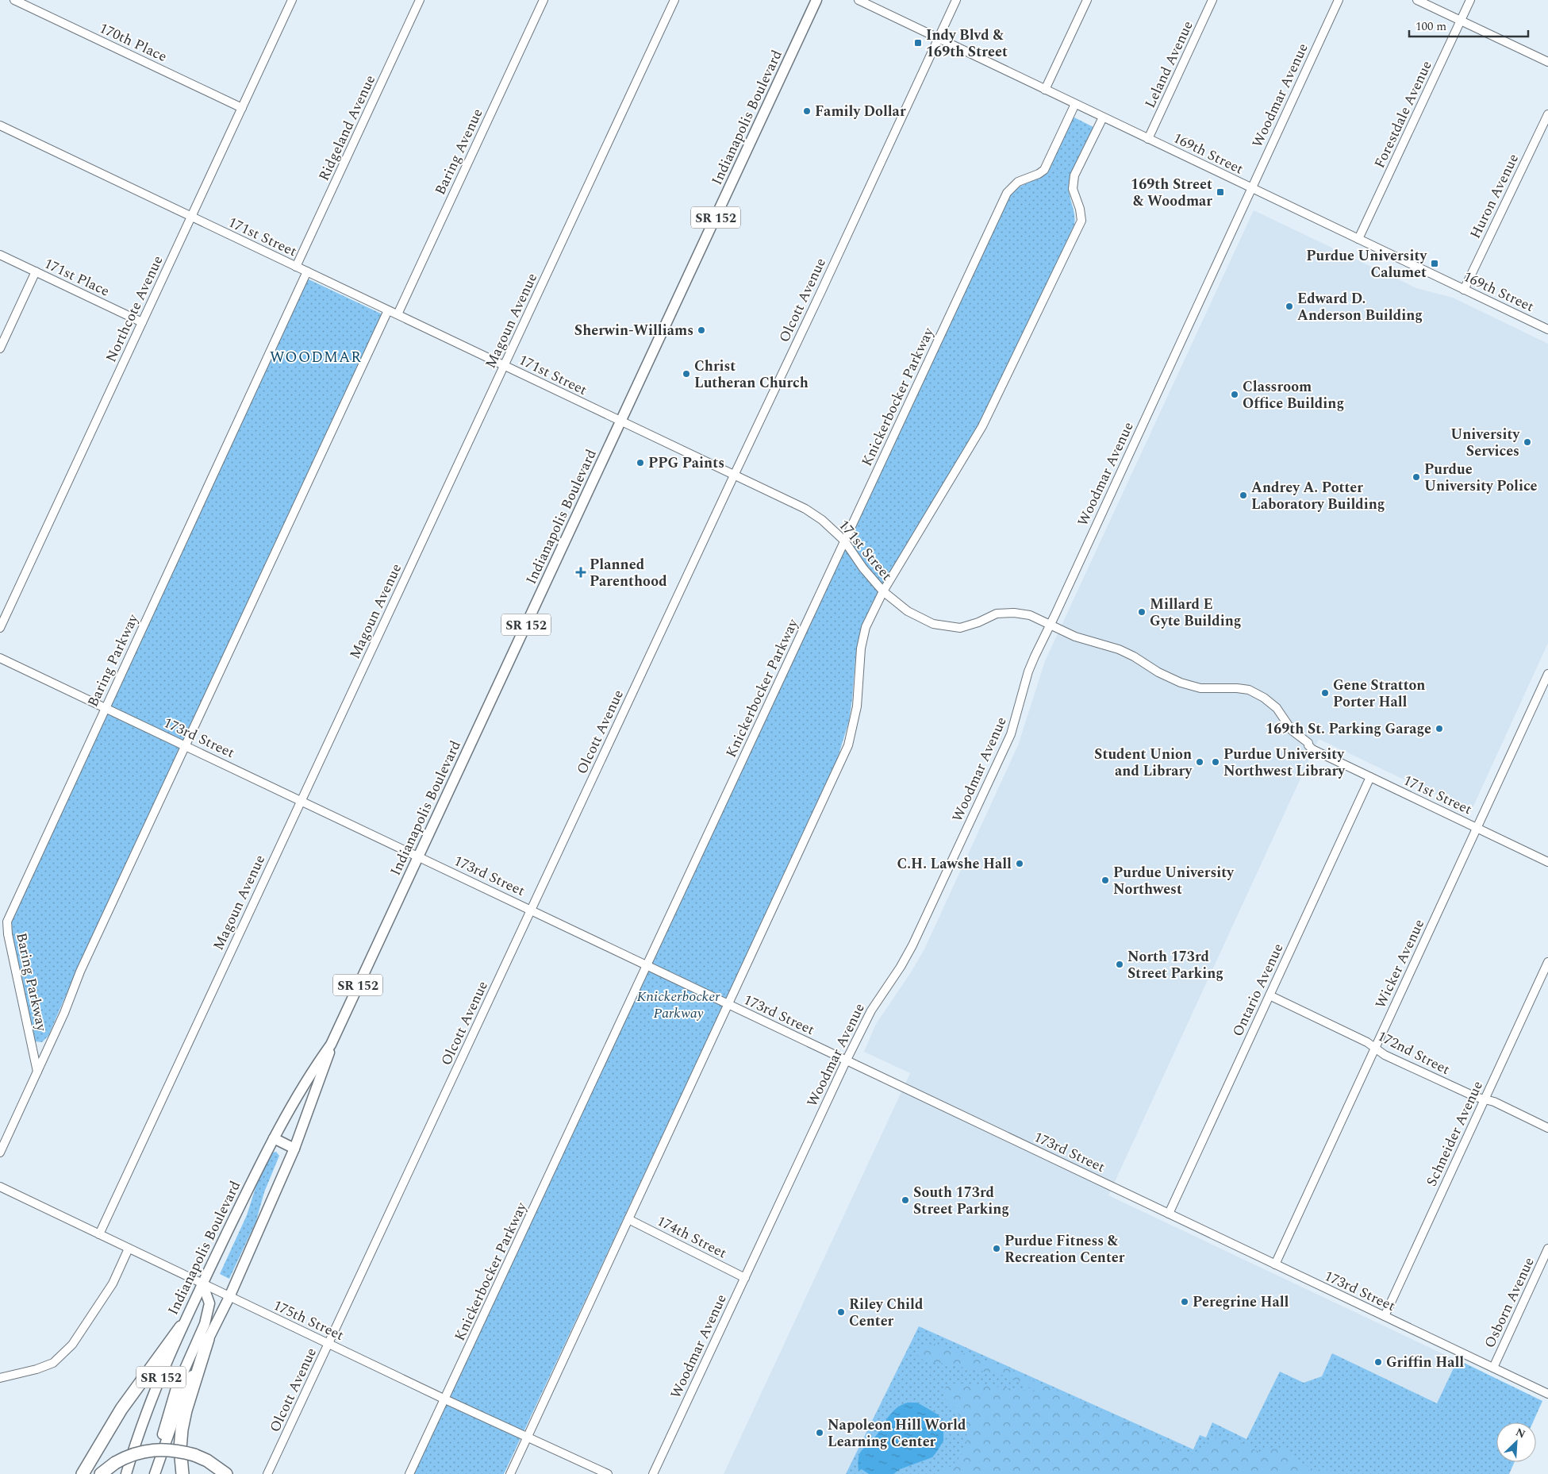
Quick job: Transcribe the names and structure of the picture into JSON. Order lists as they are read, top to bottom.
{
  "streets": {
    "main road": ["Indianapolis Boulevard", "SR 152"],
    "street": [
      "170th Place",
      "Leland Avenue",
      "Woodmar Avenue",
      "Forestdale Avenue",
      "Ridgeland Avenue",
      "Baring Avenue",
      "169th Street",
      "Huron Avenue",
      "171st Street",
      "171st Place",
      "Olcott Avenue",
      "Northcote Avenue",
      "Magoun Avenue",
      "Knickerbocker Parkway",
      "Baring Parkway",
      "173rd Street",
      "Wicker Avenue",
      "Ontario Avenue",
      "172nd Street",
      "Schneider Avenue",
      "174th Street",
      "Osborn Avenue",
      "175th Street"
    ]
  },
  "crossings": [
    ["170th Place", "Northcote Avenue"],
    ["Leland Avenue", "169th Street"],
    ["Woodmar Avenue", "169th Street"],
    ["Woodmar Avenue", "171st Street"],
    ["Woodmar Avenue", "173rd Street"],
    ["Woodmar Avenue", "174th Street"],
    ["Forestdale Avenue", "169th Street"],
    ["Indianapolis Boulevard", "171st Street"],
    ["Indianapolis Boulevard", "173rd Street"],
    ["Indianapolis Boulevard", "175th Street"],
    ["Ridgeland Avenue", "171st Street"],
    ["Baring Avenue", "171st Street"],
    ["169th Street", "Huron Avenue"],
    ["169th Street", "Olcott Avenue"],
    ["169th Street", "Knickerbocker Parkway"],
    ["171st Street", "Olcott Avenue"],
    ["171st Street", "Northcote Avenue"],
    ["171st Street", "Magoun Avenue"],
    ["171st Street", "Knickerbocker Parkway"],
    ["171st Street", "Baring Parkway"],
    ["171st Street", "Wicker Avenue"],
    ["171st Street", "Ontario Avenue"],
    ["171st Place", "Northcote Avenue"],
    ["Olcott Avenue", "173rd Street"],
    ["Olcott Avenue", "175th Street"],
    ["Magoun Avenue", "173rd Street"],
    ["Magoun Avenue", "175th Street"],
    ["Knickerbocker Parkway", "173rd Street"],
    ["Knickerbocker Parkway", "175th Street"],
    ["Baring Parkway", "173rd Street"],
    ["173rd Street", "Wicker Avenue"],
    ["173rd Street", "Ontario Avenue"],
    ["173rd Street", "Schneider Avenue"],
    ["173rd Street", "Osborn Avenue"],
    ["Wicker Avenue", "172nd Street"],
    ["Ontario Avenue", "172nd Street"],
    ["172nd Street", "Schneider Avenue"]
  ],
  "districts": ["WOODMAR"],
  "parks": ["Knickerbocker Parkway"],
  "places": {
    "transit": ["Indy Blvd & 169th Street", "169th Street & Woodmar", "Purdue University Calumet"],
    "other": [
      "Family Dollar",
      "Edward D. Anderson Building",
      "Sherwin-Williams",
      "Christ Lutheran Church",
      "Classroom Office Building",
      "University Services",
      "PPG Paints",
      "Purdue University Police",
      "Andrey A. Potter Laboratory Building",
      "Millard E Gyte Building",
      "Gene Stratton Porter Hall",
      "169th St. Parking Garage",
      "Student Union and Library",
      "Purdue University Northwest Library",
      "C.H. Lawshe Hall",
      "Purdue University Northwest",
      "North 173rd Street Parking",
      "South 173rd Street Parking",
      "Purdue Fitness & Recreation Center",
      "Peregrine Hall",
      "Riley Child Center",
      "Griffin Hall",
      "Napoleon Hill World Learning Center"
    ],
    "health": ["Planned Parenthood"]
  },
  "scale_bar": "100 m",
  "north": "top right"
}
